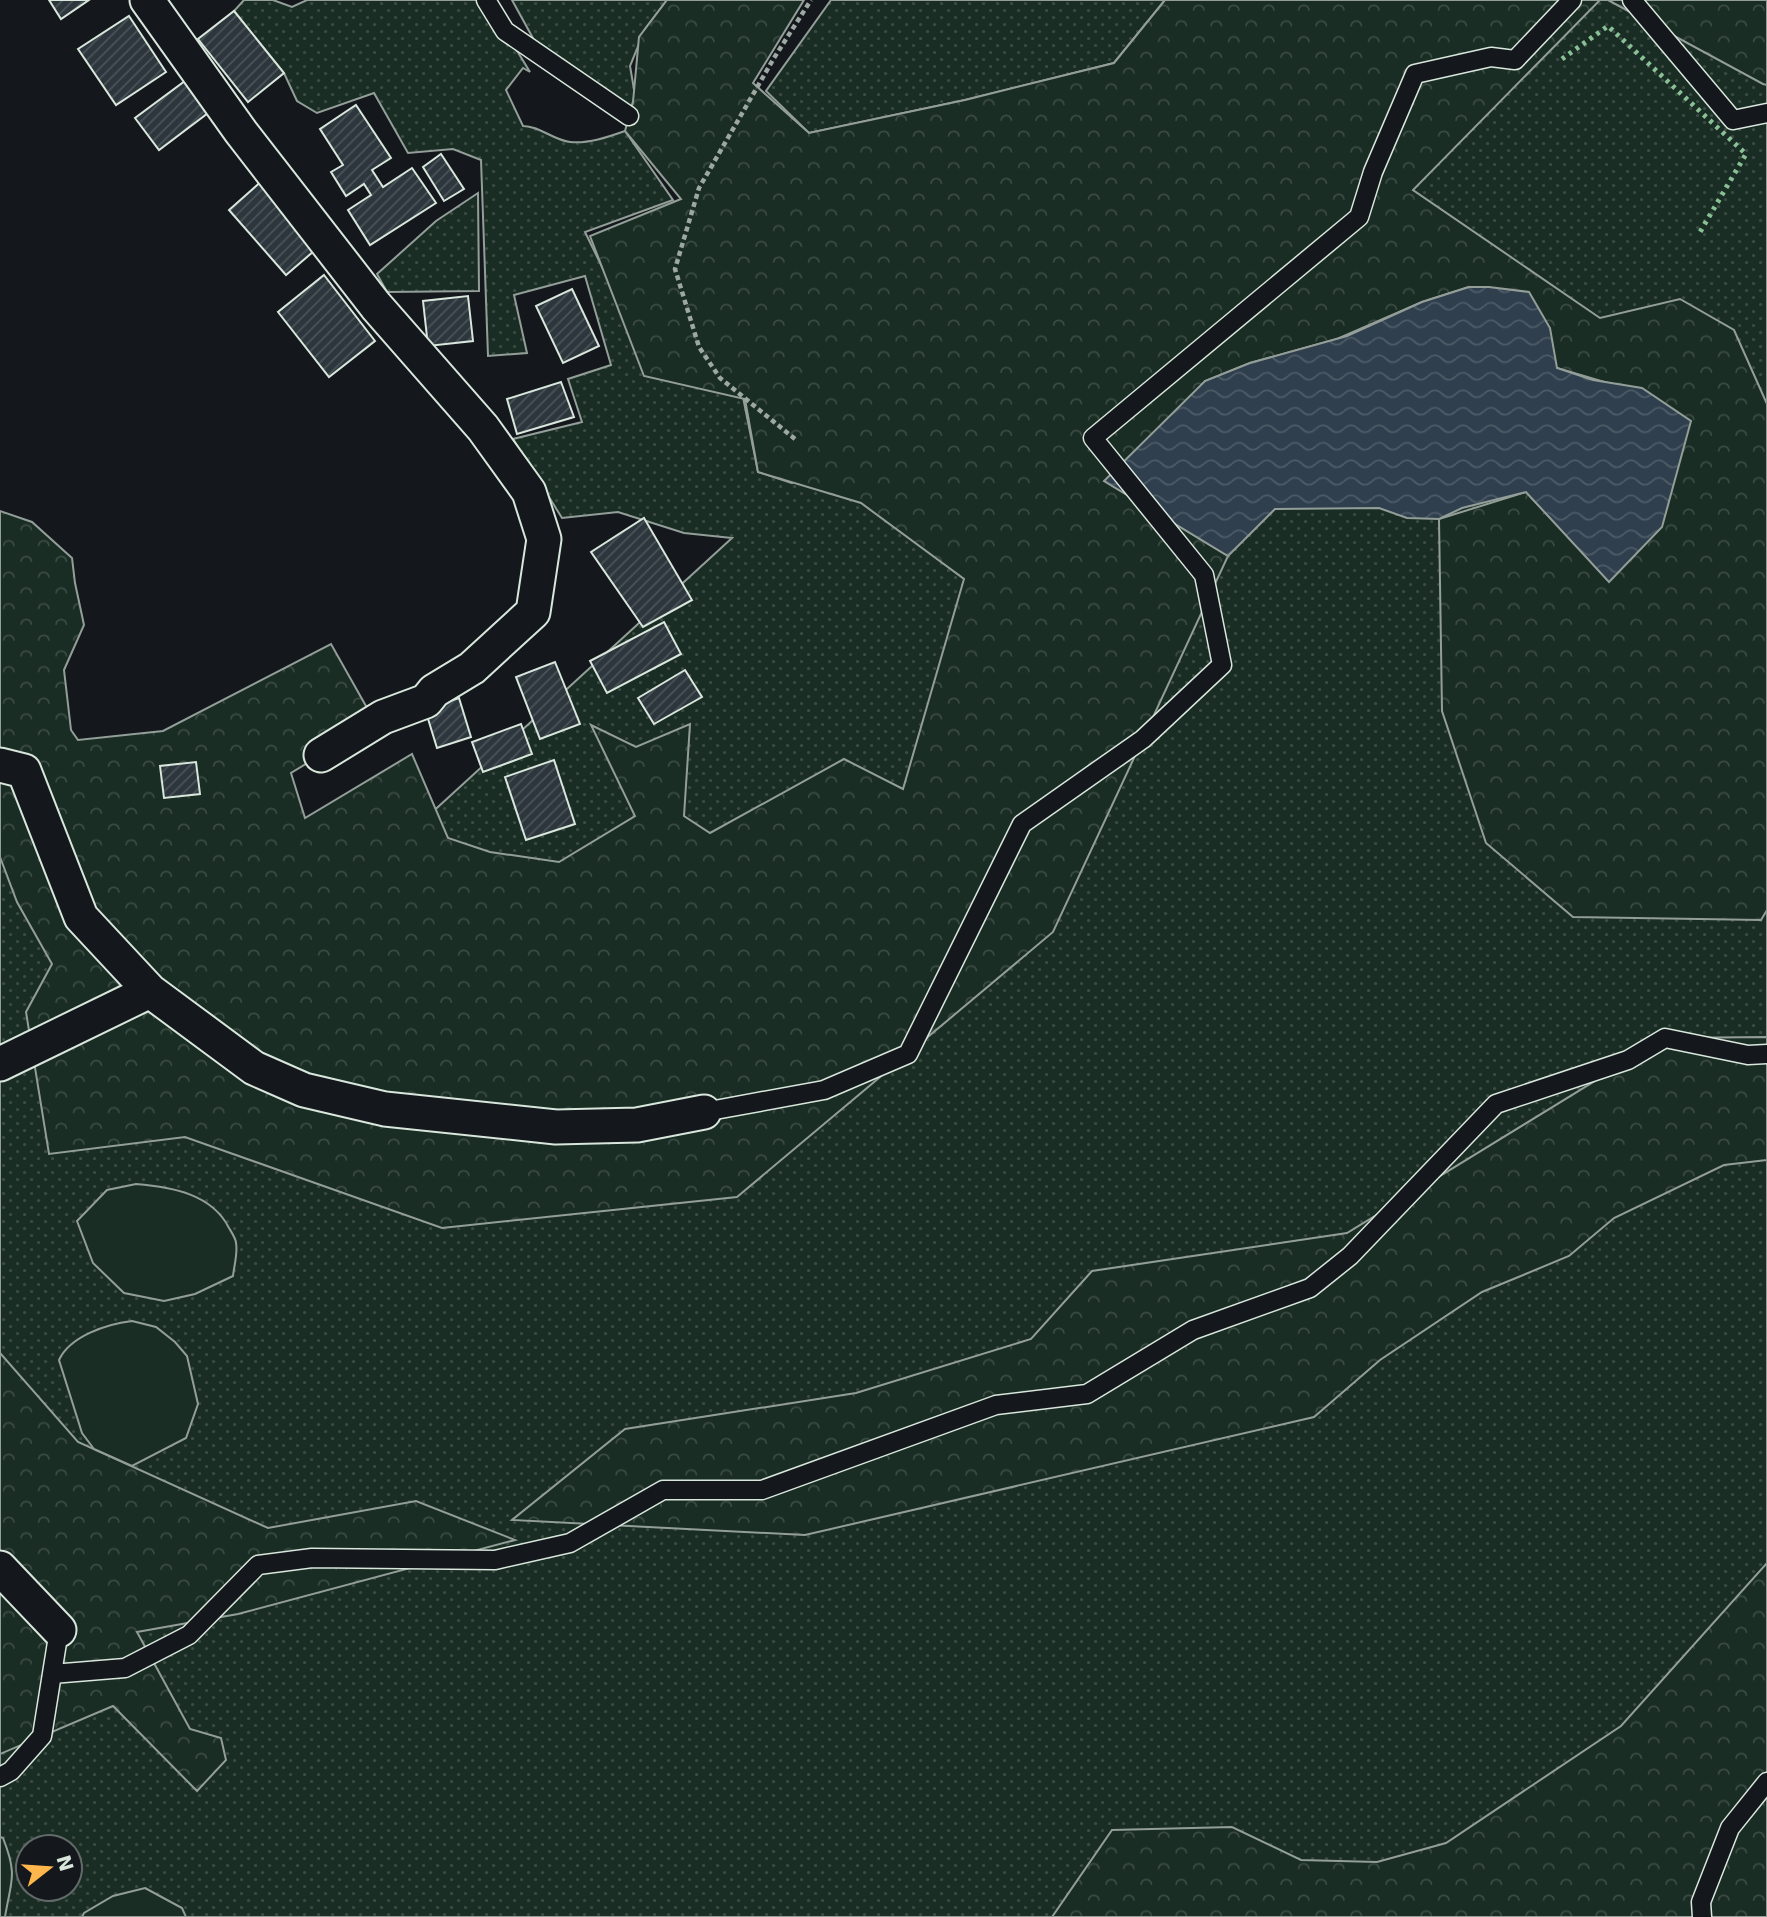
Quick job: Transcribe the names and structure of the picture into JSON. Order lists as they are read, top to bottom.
{
  "north": "right"
}
